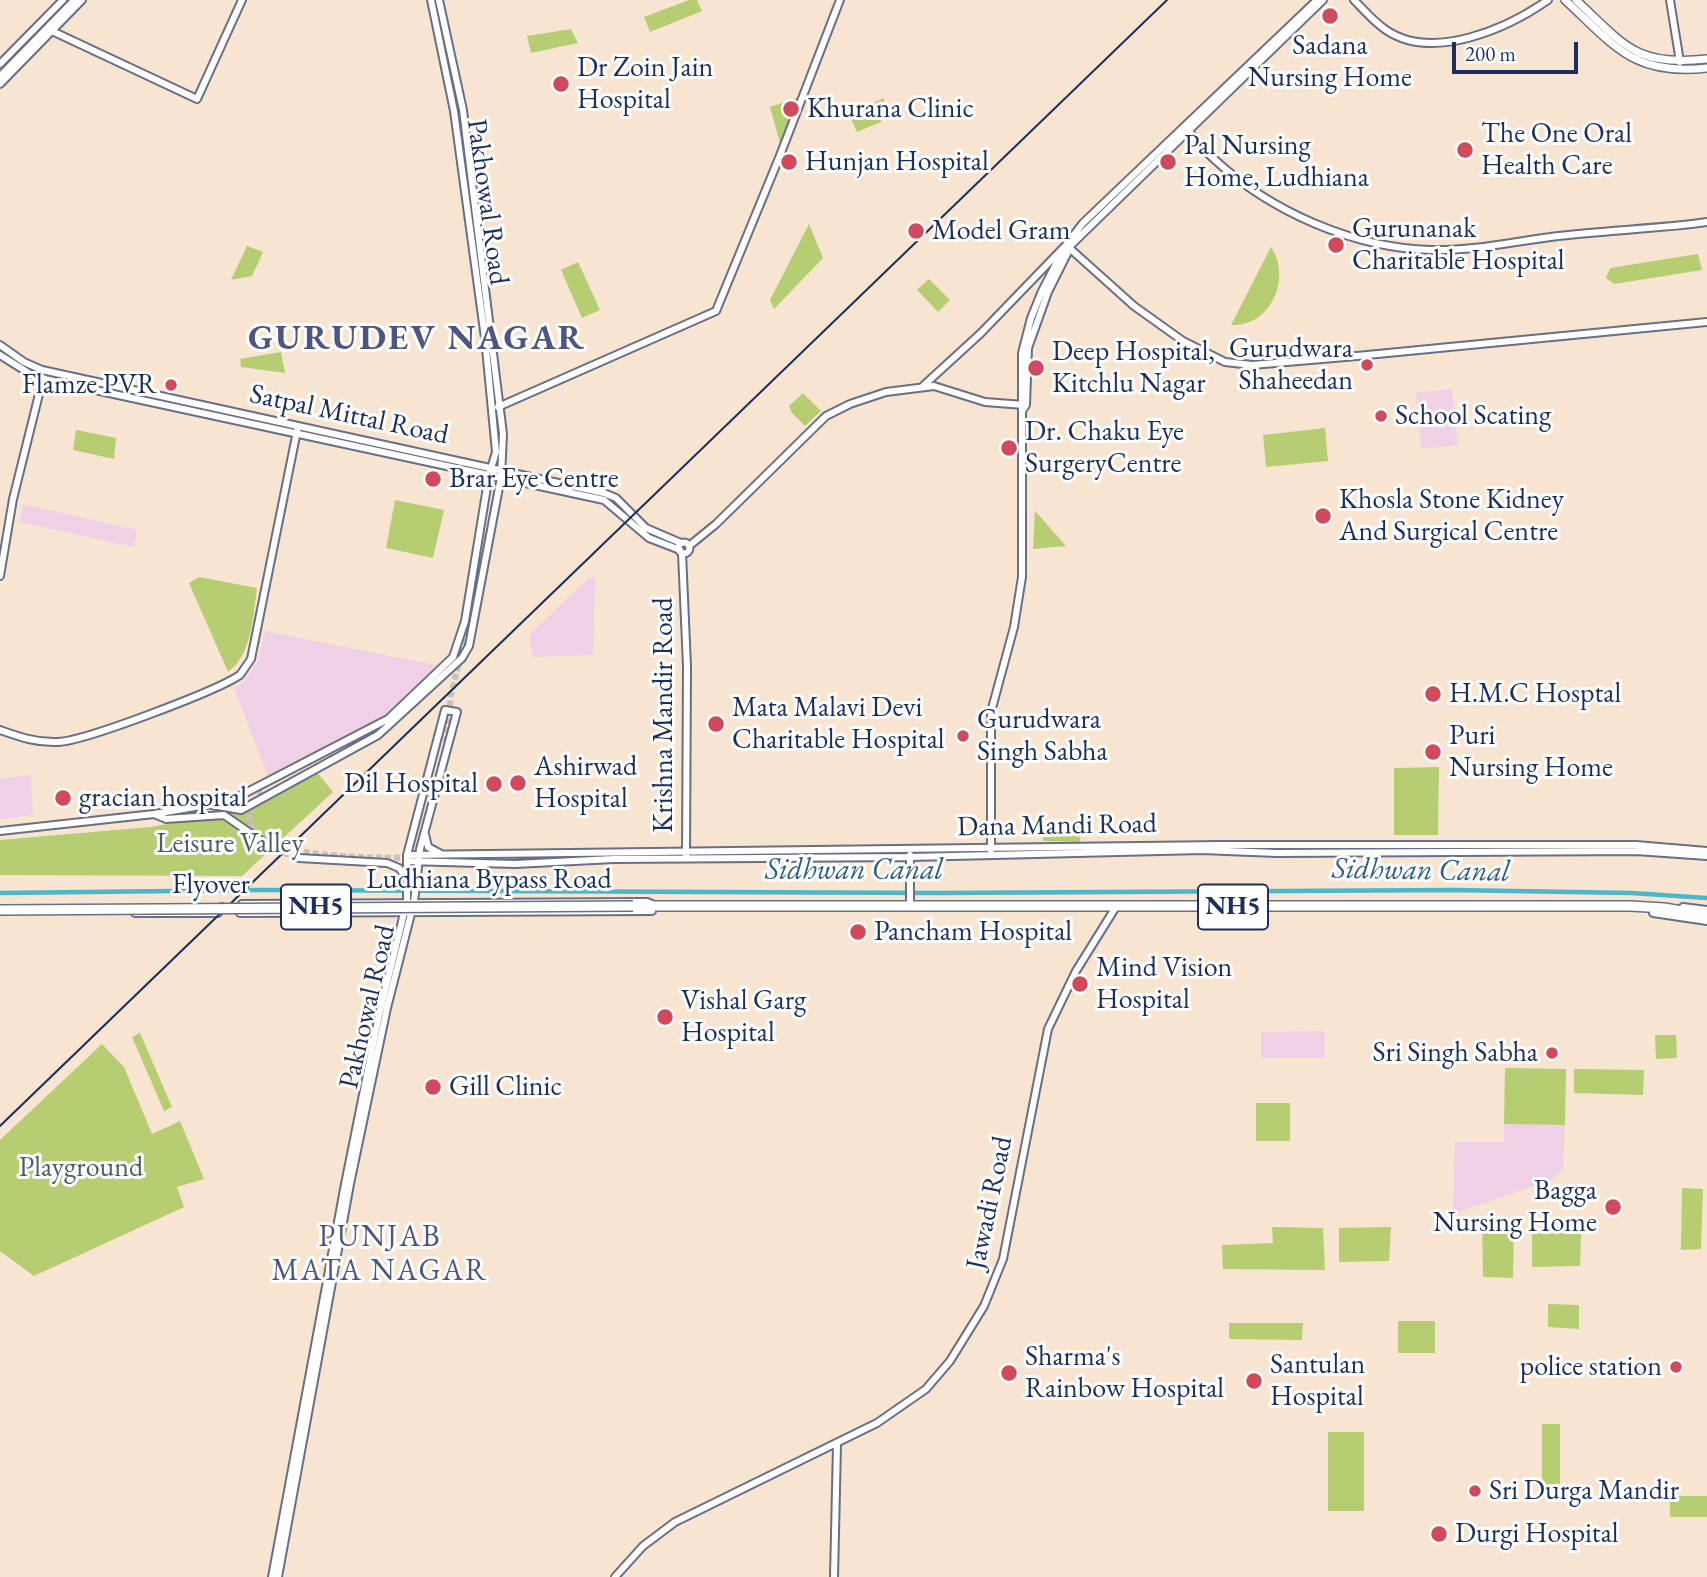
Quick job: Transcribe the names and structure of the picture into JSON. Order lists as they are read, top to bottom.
{
  "streets": {
    "highway": ["Ludhiana Bypass Road", "Flyover", "NH5"],
    "street": [
      "Pakhowal Road",
      "Satpal Mittal Road",
      "Krishna Mandir Road",
      "Dana Mandi Road",
      "Jawadi Road"
    ]
  },
  "crossings": [
    ["Pakhowal Road", "Satpal Mittal Road"],
    ["Pakhowal Road", "Dana Mandi Road"],
    ["Pakhowal Road", "Ludhiana Bypass Road"],
    ["Krishna Mandir Road", "Dana Mandi Road"],
    ["Ludhiana Bypass Road", "Flyover"],
    ["Ludhiana Bypass Road", "NH5"],
    ["Ludhiana Bypass Road", "Jawadi Road"]
  ],
  "districts": ["GURUDEV NAGAR", "PUNJAB MATA NAGAR"],
  "water": ["Sidhwan Canal"],
  "parks": ["Leisure Valley", "Playground"],
  "places": [
    "Sadana Nursing Home",
    "Dr Zoin Jain Hospital",
    "Khurana Clinic",
    "The One Oral Health Care",
    "Hunjan Hospital",
    "Pal Nursing Home, Ludhiana",
    "Model Gram",
    "Gurunanak Charitable Hospital",
    "Gurudwara Shaheedan",
    "Deep Hospital, Kitchlu Nagar",
    "Flamze PVR",
    "School Scating",
    "Dr. Chaku Eye SurgeryCentre",
    "Brar Eye Centre",
    "Khosla Stone Kidney And Surgical Centre",
    "H.M.C Hosptal",
    "Mata Malavi Devi Charitable Hospital",
    "Gurudwara Singh Sabha",
    "Puri Nursing Home",
    "Ashirwad Hospital",
    "Dil Hospital",
    "gracian hospital",
    "Pancham Hospital",
    "Mind Vision Hospital",
    "Vishal Garg Hospital",
    "Sri Singh Sabha",
    "Gill Clinic",
    "Bagga Nursing Home",
    "police station",
    "Sharma's Rainbow Hospital",
    "Santulan Hospital",
    "Sri Durga Mandir",
    "Durgi Hospital"
  ],
  "scale_bar": "200 m"
}
